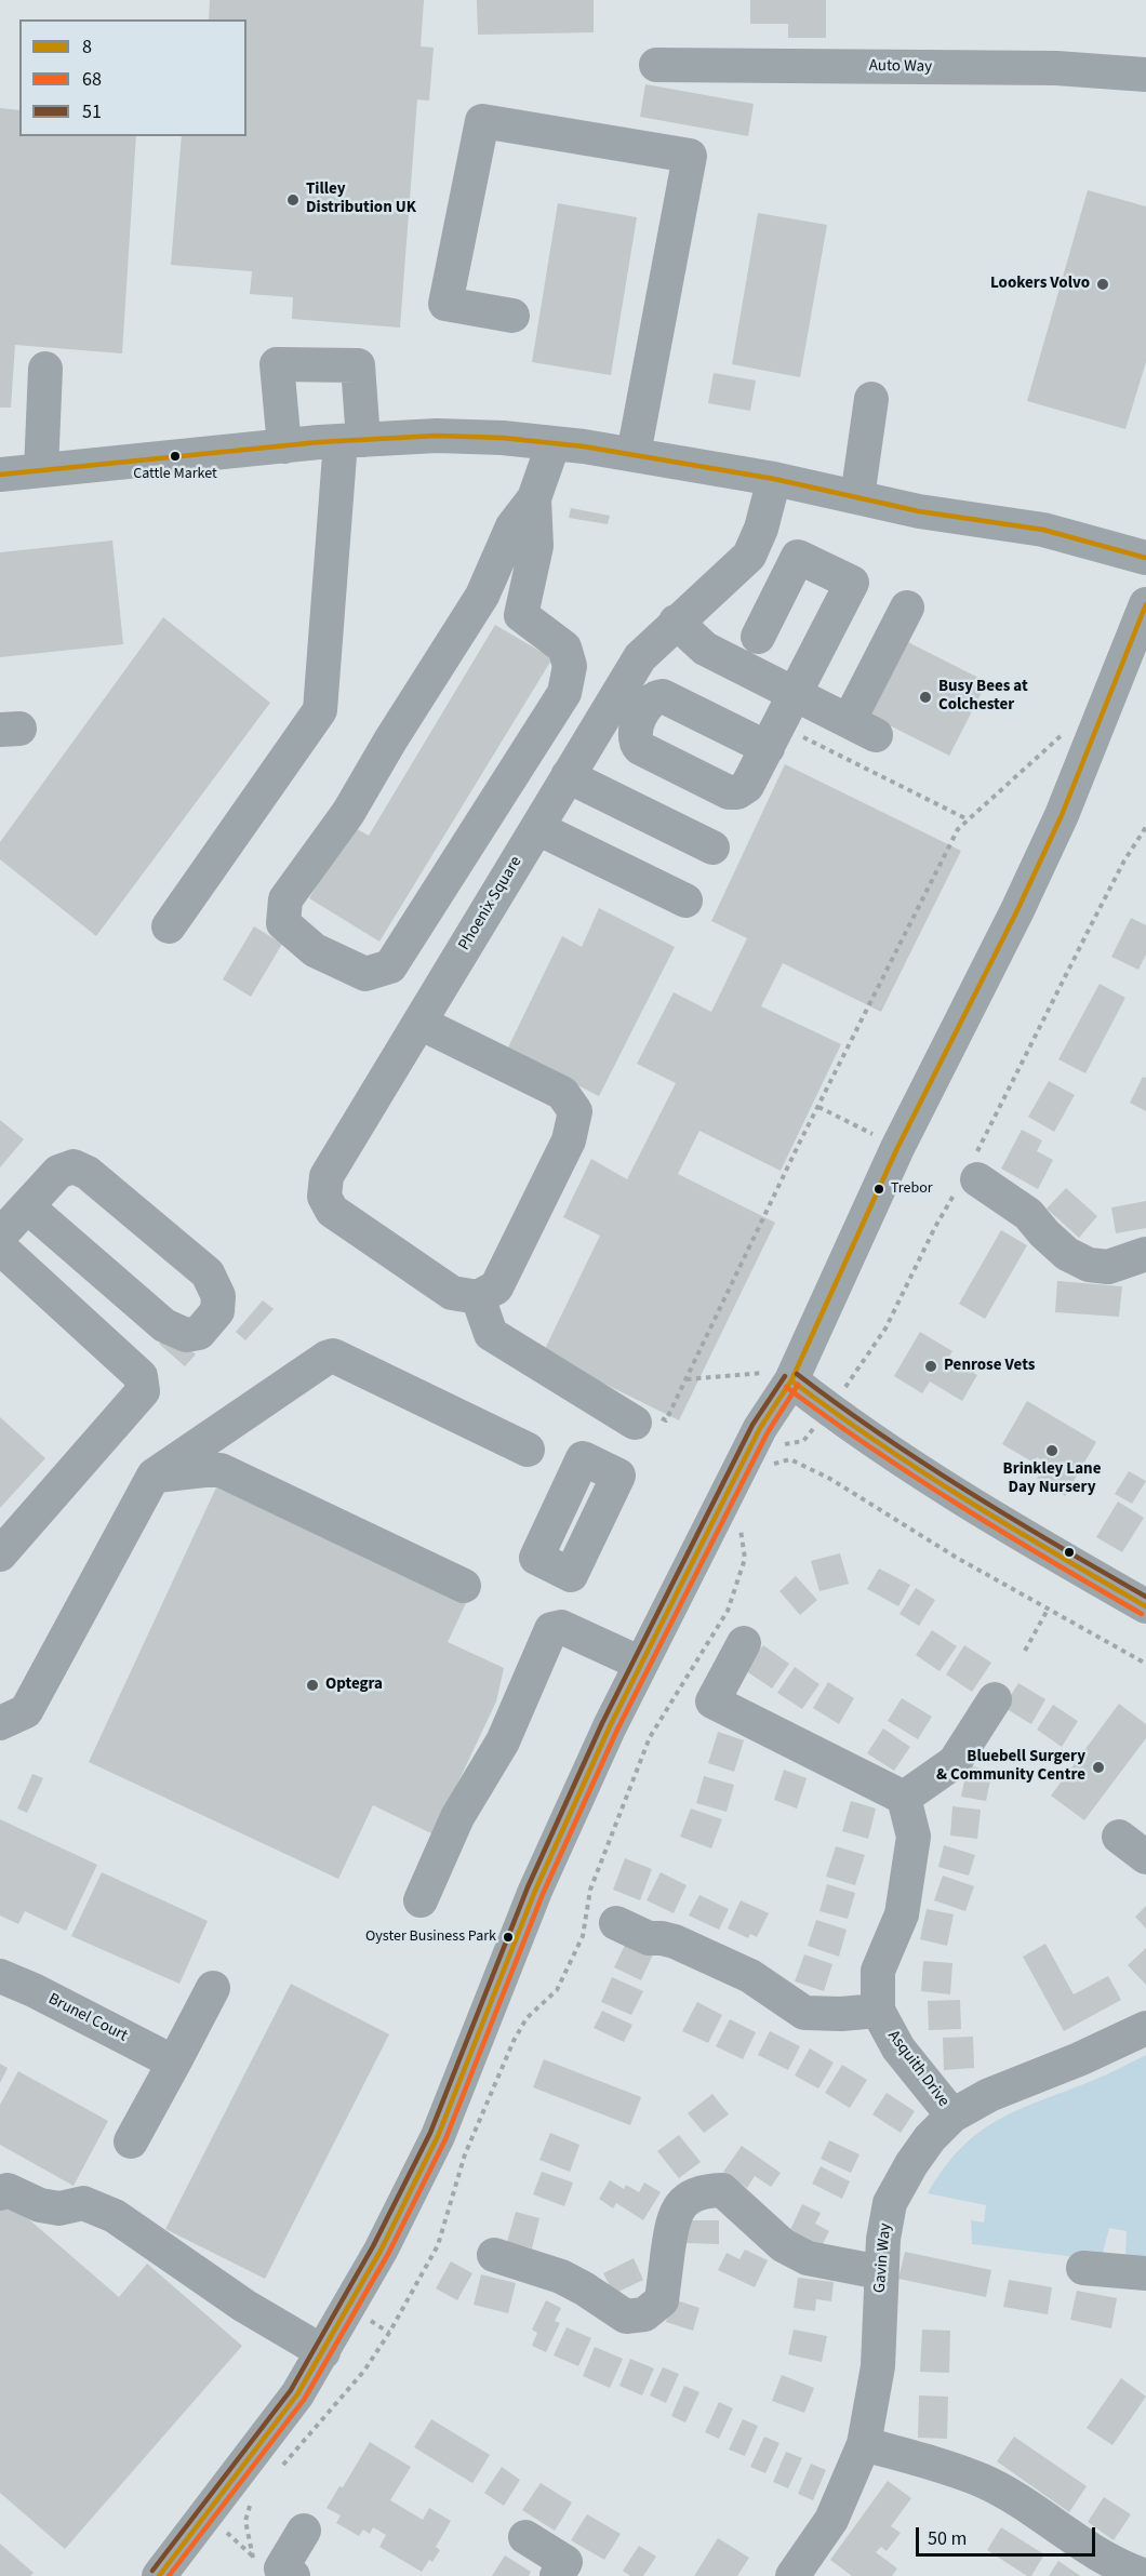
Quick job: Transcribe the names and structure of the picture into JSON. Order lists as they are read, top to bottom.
{
  "streets": {
    "street": [
      "Auto Way",
      "Phoenix Square",
      "Brunel Court",
      "Asquith Drive",
      "Gavin Way"
    ]
  },
  "crossings": [
    ["Asquith Drive", "Gavin Way"]
  ],
  "places": [
    "Tilley Distribution UK",
    "Lookers Volvo",
    "Cattle Market",
    "Busy Bees at Colchester",
    "Trebor",
    "Penrose Vets",
    "Brinkley Lane Day Nursery",
    "Optegra",
    "Bluebell Surgery & Community Centre",
    "Oyster Business Park"
  ],
  "lines": ["transit line 8", "transit line 51", "transit line 68"],
  "legend": ["8", "68", "51"],
  "scale_bar": "50 m"
}
